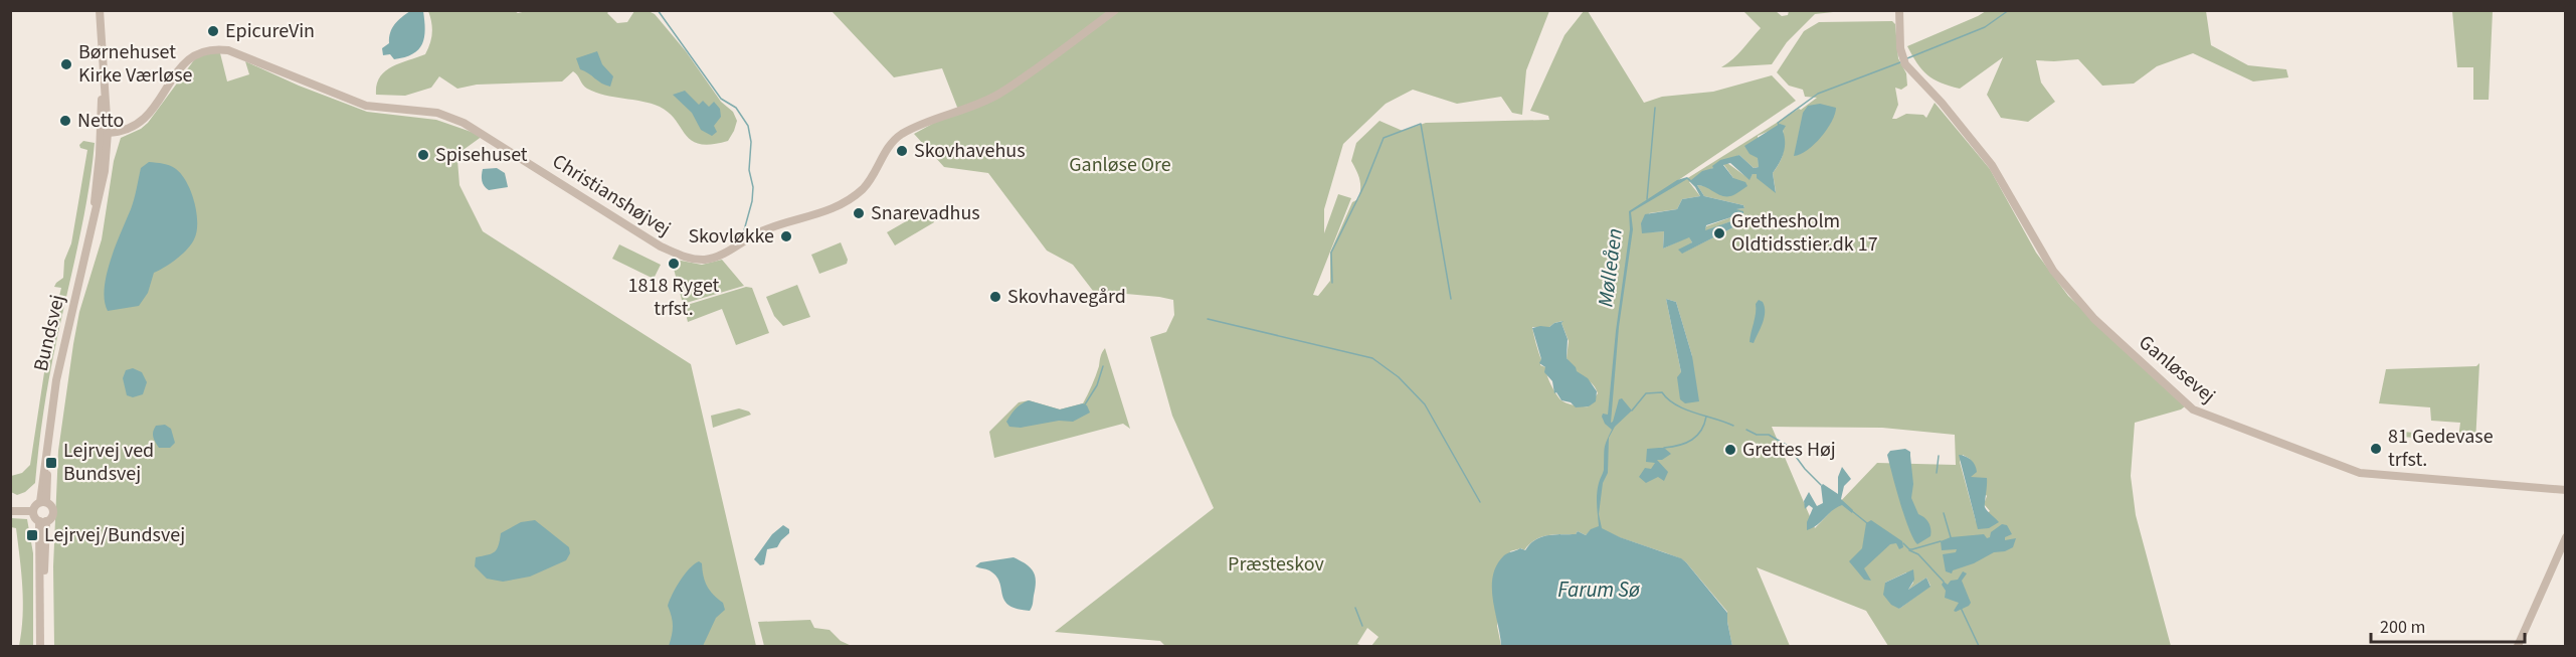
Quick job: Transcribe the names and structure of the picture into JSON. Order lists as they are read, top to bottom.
{
  "streets": {
    "street": ["Christianshøjvej", "Bundsvej", "Ganløsevej"]
  },
  "crossings": [
    ["Christianshøjvej", "Bundsvej"]
  ],
  "water": ["Mølleåen", "Farum Sø"],
  "parks": ["Ganløse Ore", "Præsteskov"],
  "places": {
    "other": [
      "EpicureVin",
      "Børnehuset Kirke Værløse",
      "Netto",
      "Skovhavehus",
      "Spisehuset",
      "Snarevadhus",
      "Grethesholm Oldtidsstier.dk 17",
      "Skovløkke",
      "1818 Ryget trfst.",
      "Skovhavegård",
      "81 Gedevase trfst.",
      "Grettes Høj"
    ],
    "transit": ["Lejrvej ved Bundsvej", "Lejrvej/Bundsvej"]
  },
  "scale_bar": "200 m"
}
